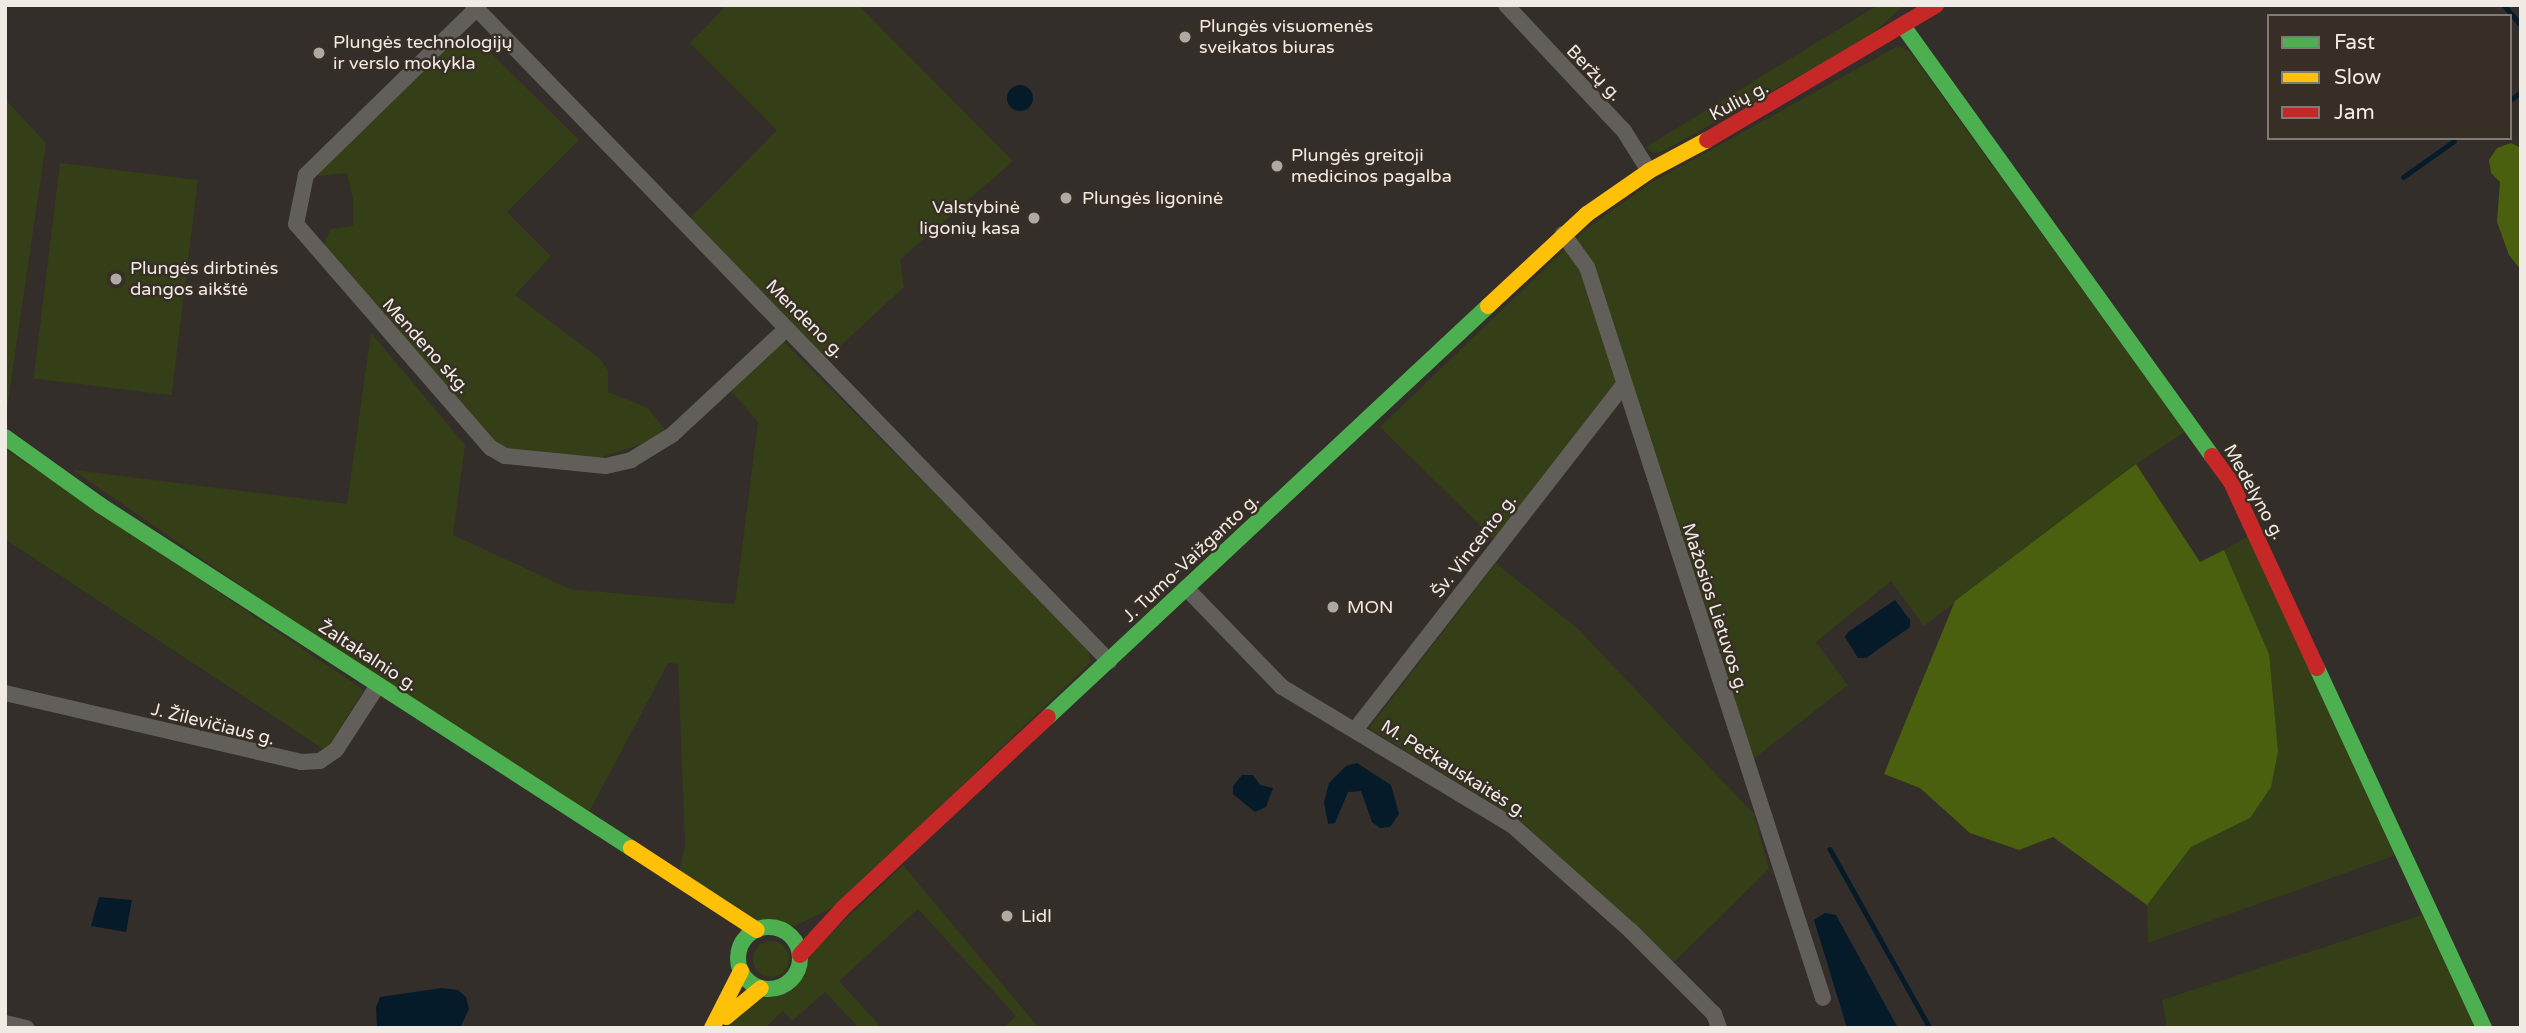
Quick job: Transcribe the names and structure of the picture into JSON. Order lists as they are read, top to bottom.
{
  "streets": {
    "main road": [
      "Kulių g.",
      "Medelyno g.",
      "J. Tumo-Vaižganto g.",
      "Žaltakalnio g."
    ],
    "street": [
      "Beržų g.",
      "Mendeno g.",
      "Mendeno skg.",
      "Šv. Vincento g.",
      "Mažosios Lietuvos g.",
      "J. Žilevičiaus g.",
      "M. Pečkauskaitės g."
    ]
  },
  "crossings": [
    ["Beržų g.", "Kulių g."],
    ["Kulių g.", "Medelyno g."],
    ["Kulių g.", "J. Tumo-Vaižganto g."],
    ["Kulių g.", "Mažosios Lietuvos g."],
    ["Mendeno g.", "Mendeno skg."],
    ["Mendeno g.", "J. Tumo-Vaižganto g."],
    ["Šv. Vincento g.", "Mažosios Lietuvos g."],
    ["Šv. Vincento g.", "M. Pečkauskaitės g."],
    ["J. Tumo-Vaižganto g.", "Mažosios Lietuvos g."],
    ["J. Tumo-Vaižganto g.", "Žaltakalnio g."],
    ["J. Tumo-Vaižganto g.", "M. Pečkauskaitės g."],
    ["Žaltakalnio g.", "J. Žilevičiaus g."]
  ],
  "places": [
    "Plungės visuomenės sveikatos biuras",
    "Plungės technologijų ir verslo mokykla",
    "Plungės greitoji medicinos pagalba",
    "Plungės ligoninė",
    "Valstybinė ligonių kasa",
    "Plungės dirbtinės dangos aikštė",
    "MON",
    "Lidl"
  ],
  "legend": ["Fast", "Slow", "Jam"]
}
